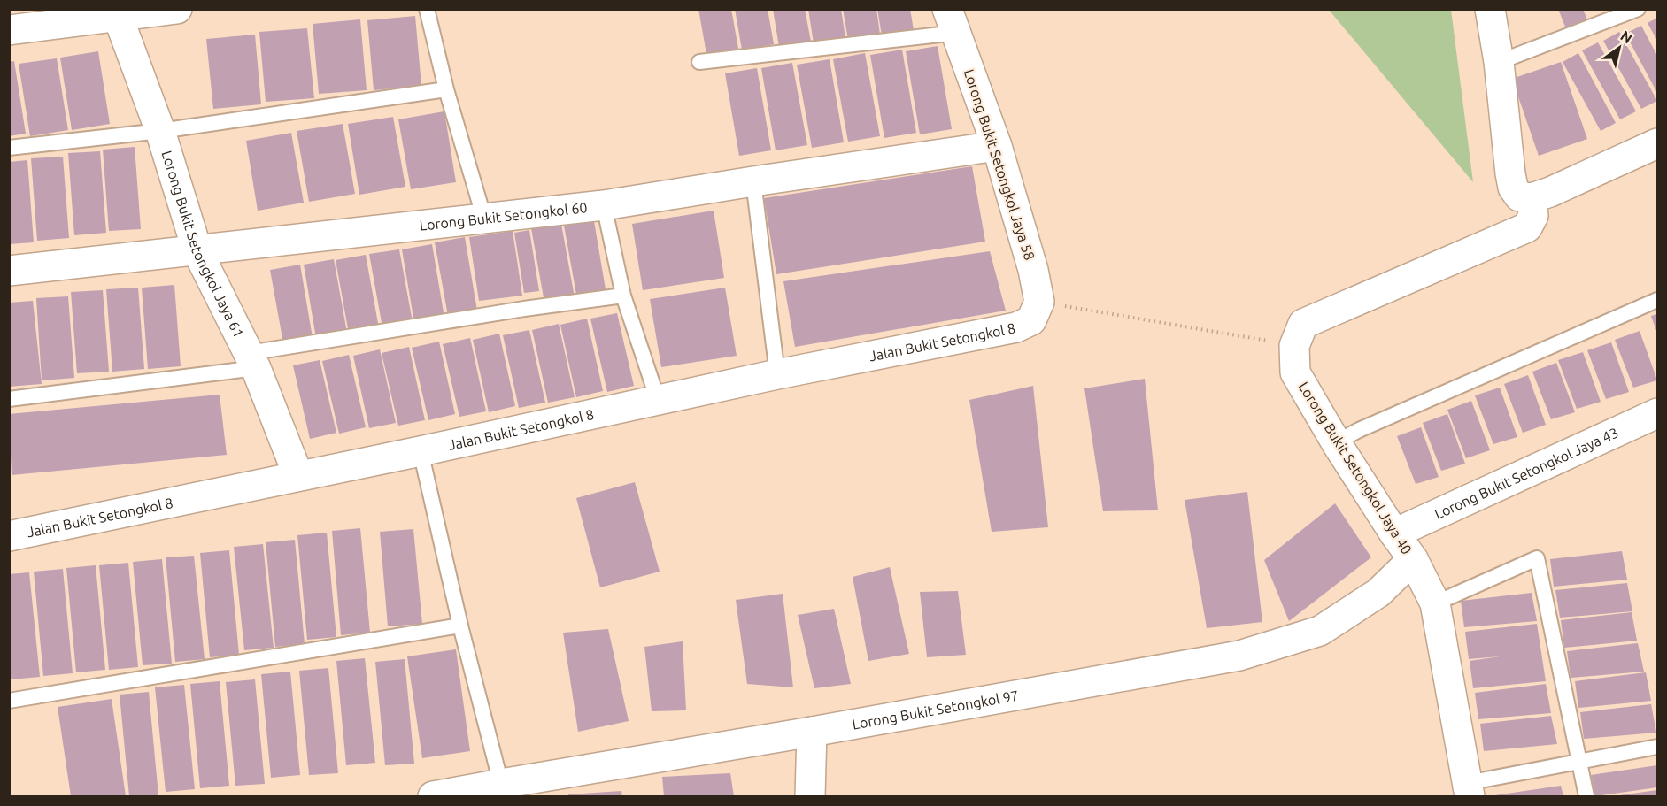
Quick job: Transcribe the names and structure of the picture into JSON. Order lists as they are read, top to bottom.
{
  "streets": {
    "street": [
      "Lorong Bukit Setongkol Jaya 58",
      "Lorong Bukit Setongkol 60",
      "Lorong Bukit Setongkol Jaya 61",
      "Jalan Bukit Setongkol 8",
      "Lorong Bukit Setongkol Jaya 40",
      "Lorong Bukit Setongkol Jaya 43",
      "Lorong Bukit Setongkol 97"
    ]
  },
  "crossings": [
    ["Lorong Bukit Setongkol Jaya 58", "Lorong Bukit Setongkol 60"],
    ["Lorong Bukit Setongkol Jaya 58", "Jalan Bukit Setongkol 8"],
    ["Lorong Bukit Setongkol 60", "Lorong Bukit Setongkol Jaya 61"],
    ["Lorong Bukit Setongkol Jaya 61", "Jalan Bukit Setongkol 8"],
    ["Lorong Bukit Setongkol Jaya 40", "Lorong Bukit Setongkol Jaya 43"],
    ["Lorong Bukit Setongkol Jaya 40", "Lorong Bukit Setongkol 97"]
  ],
  "north": "top right"
}
